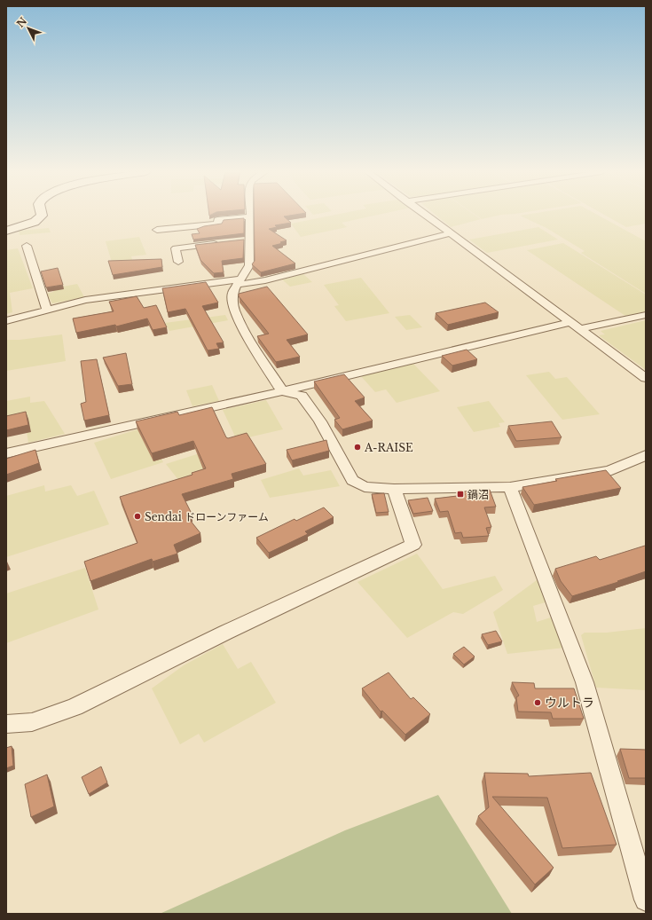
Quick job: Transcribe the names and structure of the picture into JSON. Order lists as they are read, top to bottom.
{
  "places": {
    "other": ["A-RAISE", "Sendai ドローンファーム", "ウルトラ"],
    "transit": ["鍋沼"]
  },
  "north": "top left"
}
